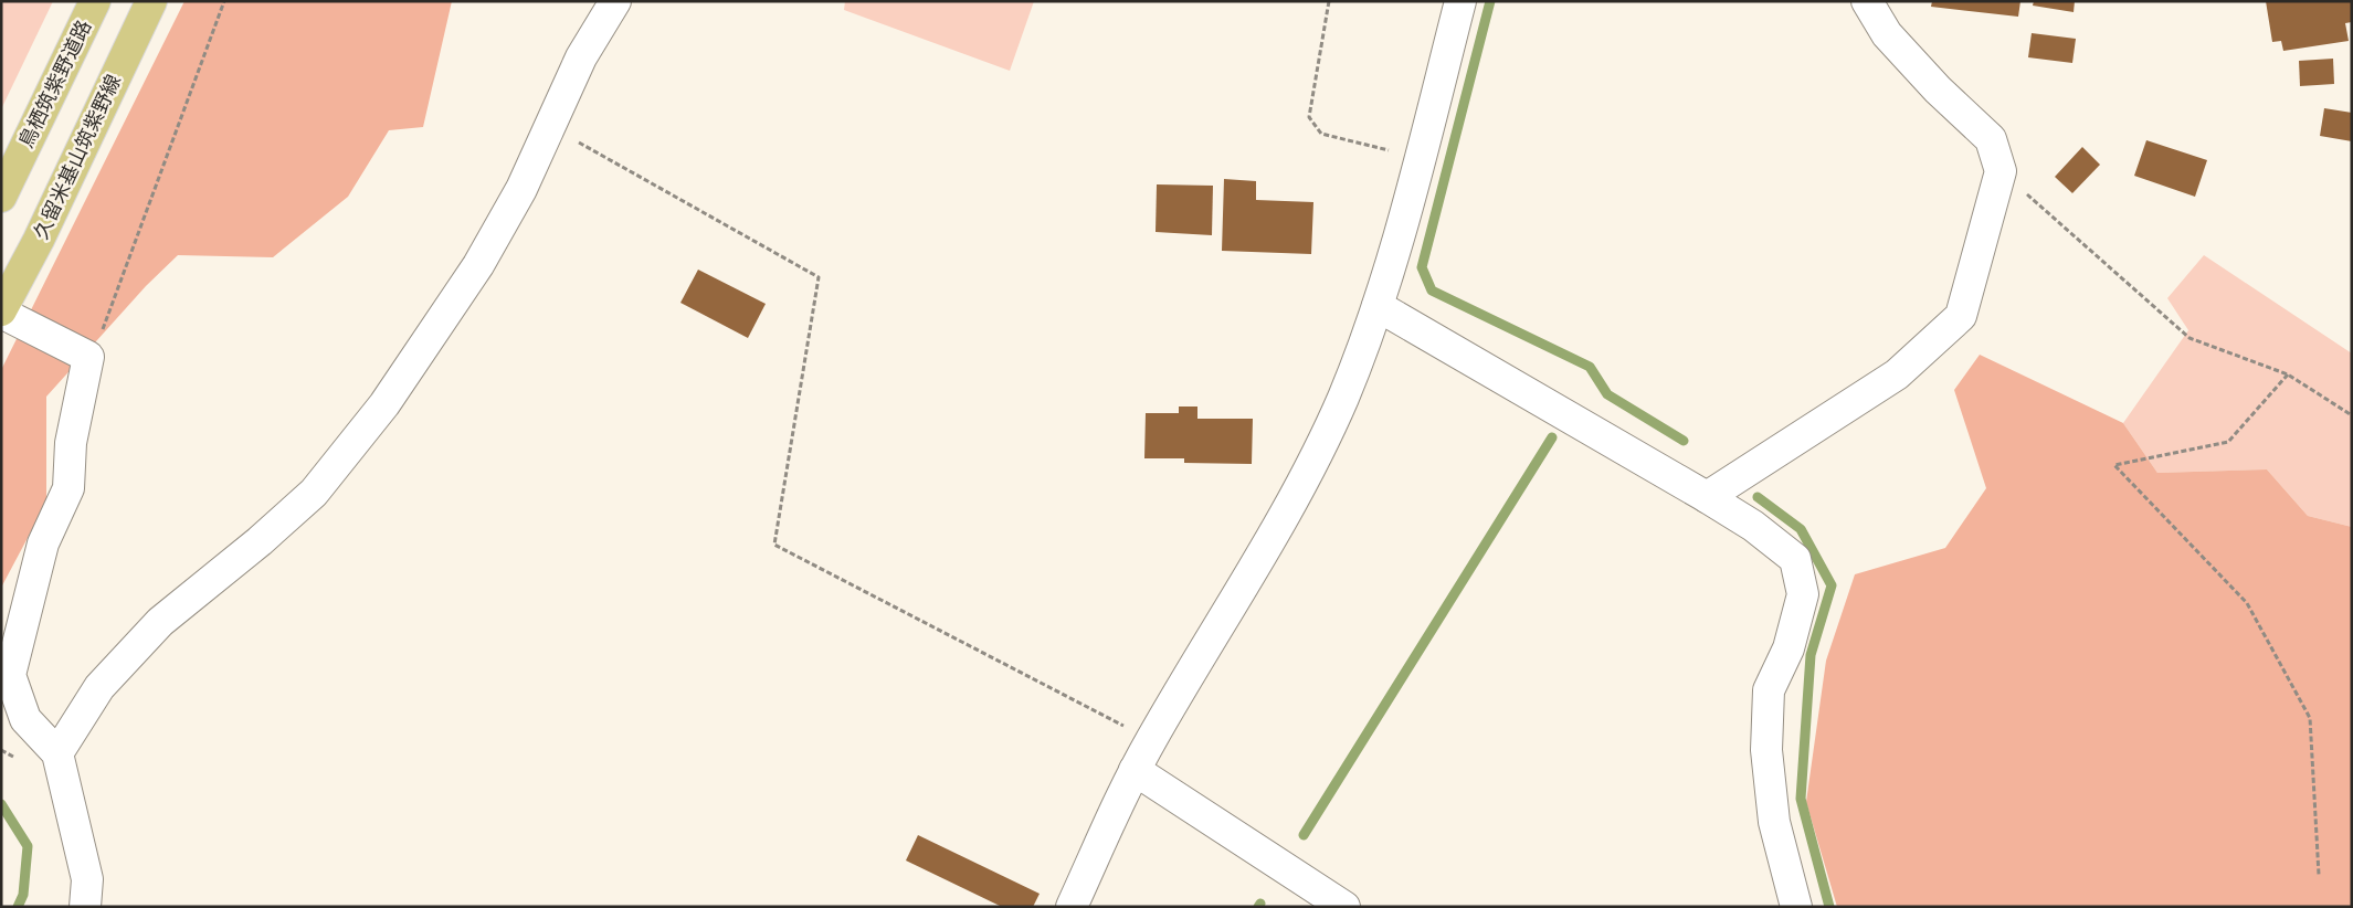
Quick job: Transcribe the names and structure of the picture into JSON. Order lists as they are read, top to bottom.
{
  "streets": {
    "main road": ["鳥栖筑紫野道路", "久留米基山筑紫野線"]
  }
}
